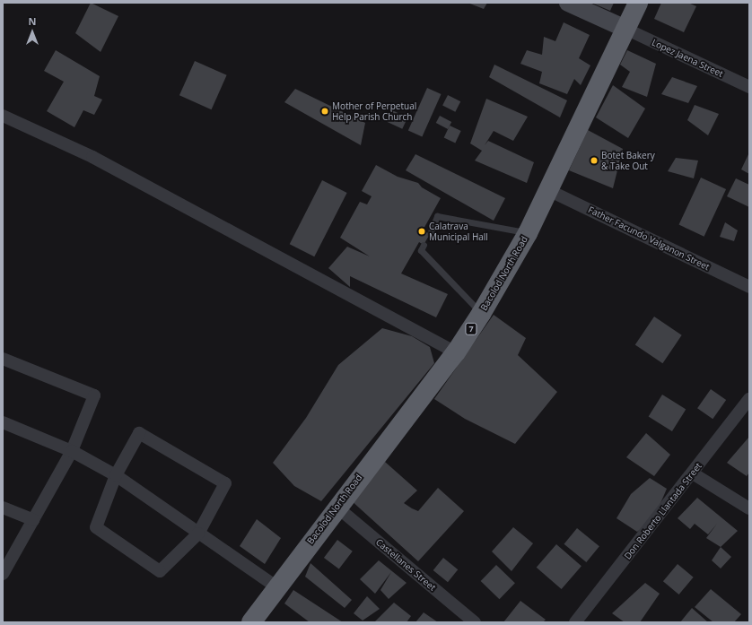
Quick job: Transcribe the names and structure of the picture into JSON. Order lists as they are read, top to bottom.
{
  "streets": {
    "highway": ["Bacolod North Road", "7"],
    "street": [
      "Lopez Jaena Street",
      "Father Facundo Valganon Street",
      "Don Roberto Llantada Street",
      "Castellanes Street"
    ]
  },
  "crossings": [
    ["Lopez Jaena Street", "Bacolod North Road"],
    ["Father Facundo Valganon Street", "Bacolod North Road"],
    ["Bacolod North Road", "Castellanes Street"]
  ],
  "places": ["Mother of Perpetual Help Parish Church", "Botet Bakery & Take Out", "Calatrava Municipal Hall"],
  "north": "top"
}
